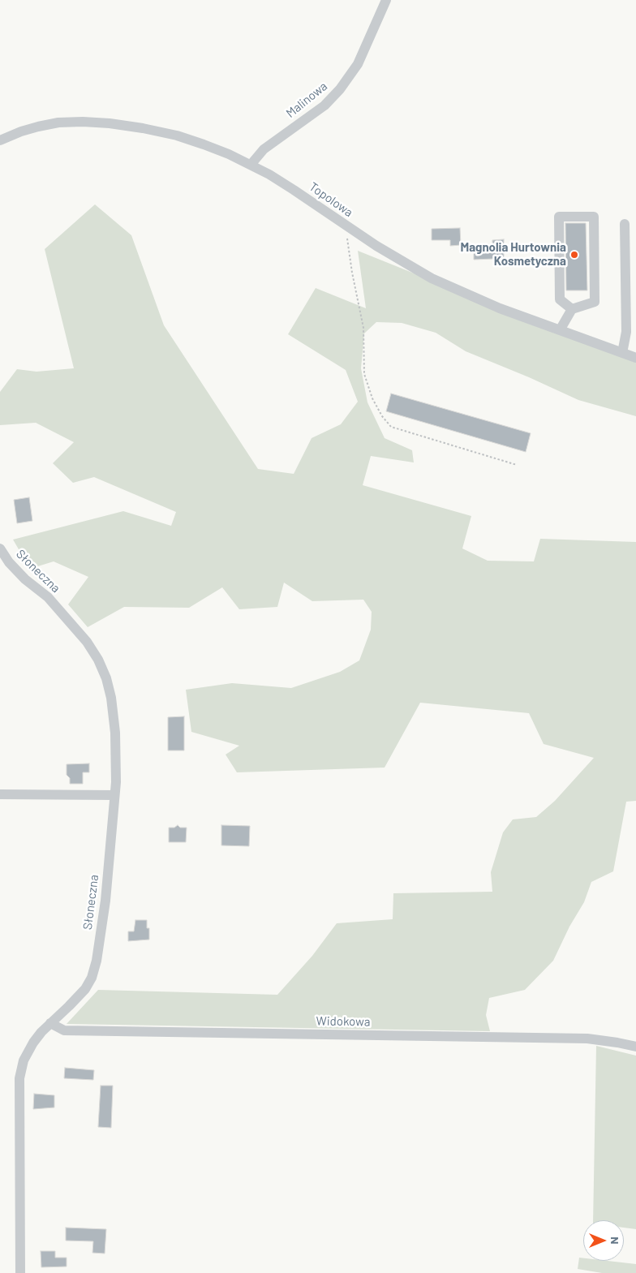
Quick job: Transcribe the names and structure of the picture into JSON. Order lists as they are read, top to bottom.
{
  "streets": {
    "street": [
      "Malinowa",
      "Topolowa",
      "Słoneczna",
      "Widokowa"
    ]
  },
  "crossings": [
    ["Malinowa", "Topolowa"],
    ["Słoneczna", "Widokowa"]
  ],
  "places": ["Magnolia Hurtownia Kosmetyczna"],
  "north": "right"
}
